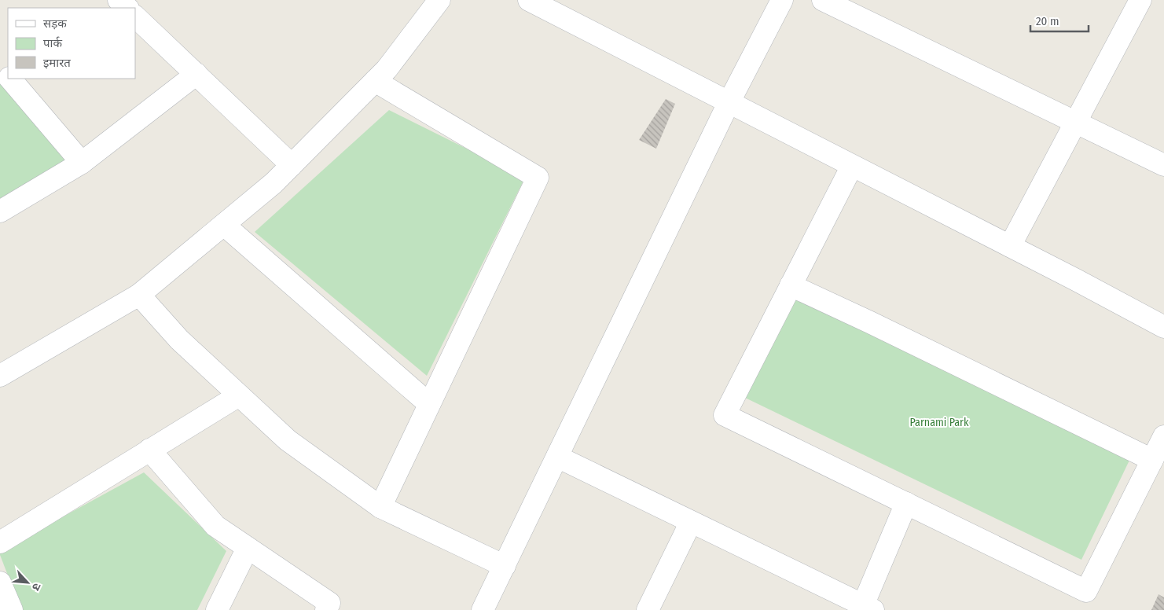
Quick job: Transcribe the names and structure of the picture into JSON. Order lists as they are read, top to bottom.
{
  "parks": ["Parnami Park"],
  "legend": ["सड़क", "पार्क", "इमारत"],
  "scale_bar": "20 m",
  "north": "bottom right"
}
